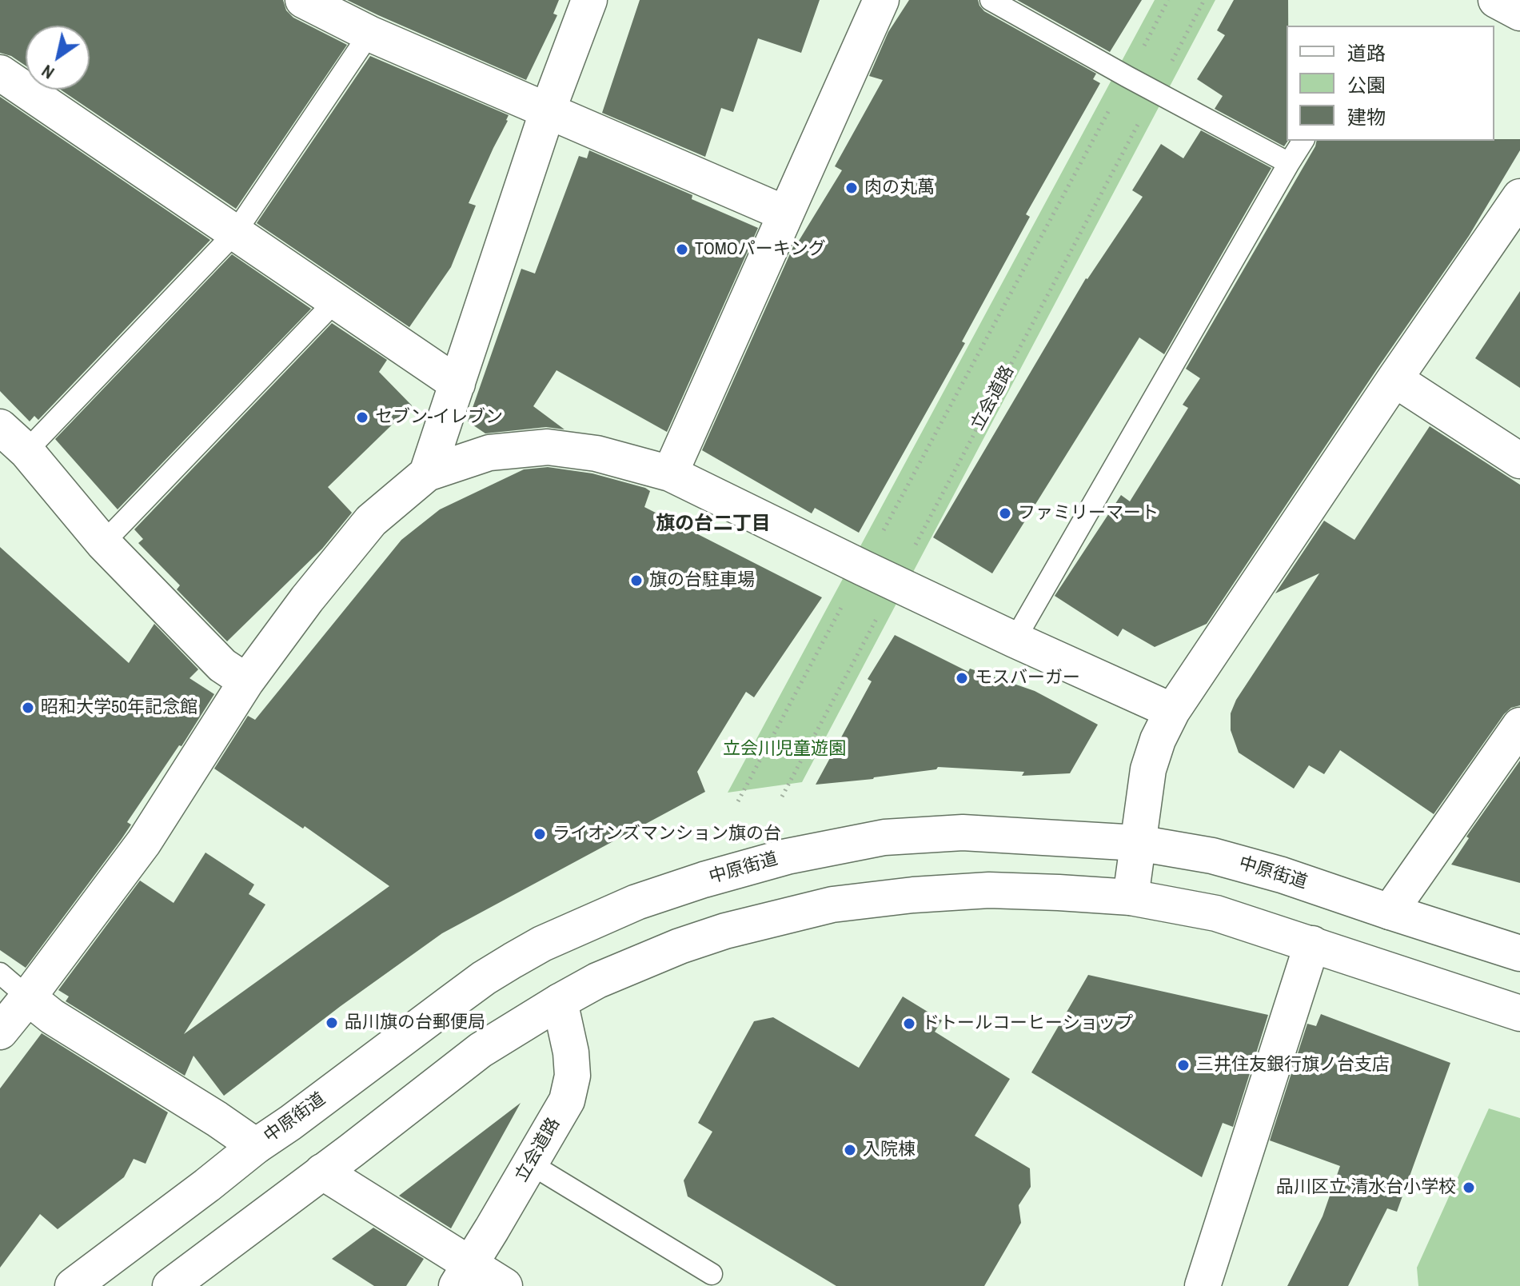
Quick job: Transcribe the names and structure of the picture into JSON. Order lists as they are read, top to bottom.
{
  "streets": {
    "street": ["立会道路", "中原街道"]
  },
  "districts": ["旗の台二丁目"],
  "parks": ["立会川児童遊園"],
  "places": [
    "肉の丸萬",
    "TOMOパーキング",
    "セブン-イレブン",
    "ファミリーマート",
    "旗の台駐車場",
    "モスバーガー",
    "昭和大学50年記念館",
    "ライオンズマンション旗の台",
    "品川旗の台郵便局",
    "ドトールコーヒーショップ",
    "三井住友銀行旗ノ台支店",
    "入院棟",
    "品川区立 清水台小学校"
  ],
  "legend": ["道路", "公園", "建物"],
  "north": "bottom left"
}
